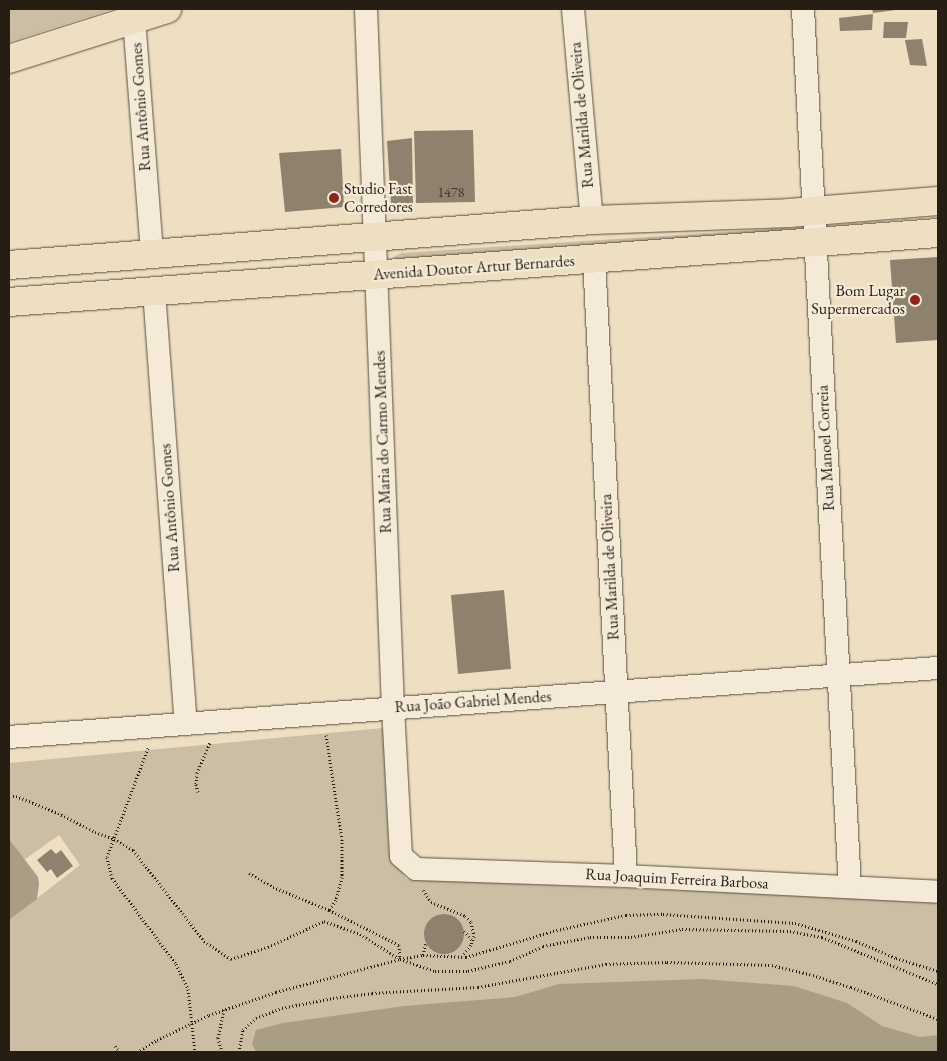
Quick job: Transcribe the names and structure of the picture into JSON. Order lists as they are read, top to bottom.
{
  "streets": {
    "main road": ["Avenida Doutor Artur Bernardes"],
    "street": [
      "Rua Antônio Gomes",
      "Rua Marilda de Oliveira",
      "Rua Maria do Carmo Mendes",
      "Rua Manoel Correia",
      "Rua João Gabriel Mendes",
      "Rua Joaquim Ferreira Barbosa"
    ]
  },
  "crossings": [
    ["Rua Antônio Gomes", "Avenida Doutor Artur Bernardes"],
    ["Rua Antônio Gomes", "Rua João Gabriel Mendes"],
    ["Rua Marilda de Oliveira", "Avenida Doutor Artur Bernardes"],
    ["Rua Marilda de Oliveira", "Rua João Gabriel Mendes"],
    ["Rua Marilda de Oliveira", "Rua Joaquim Ferreira Barbosa"],
    ["Avenida Doutor Artur Bernardes", "Rua Maria do Carmo Mendes"],
    ["Avenida Doutor Artur Bernardes", "Rua Manoel Correia"],
    ["Rua Maria do Carmo Mendes", "Rua João Gabriel Mendes"],
    ["Rua Maria do Carmo Mendes", "Rua Joaquim Ferreira Barbosa"],
    ["Rua Manoel Correia", "Rua João Gabriel Mendes"],
    ["Rua Manoel Correia", "Rua Joaquim Ferreira Barbosa"]
  ],
  "places": ["Studio Fast Corredores", "Bom Lugar Supermercados"],
  "house_numbers": ["1478"]
}
